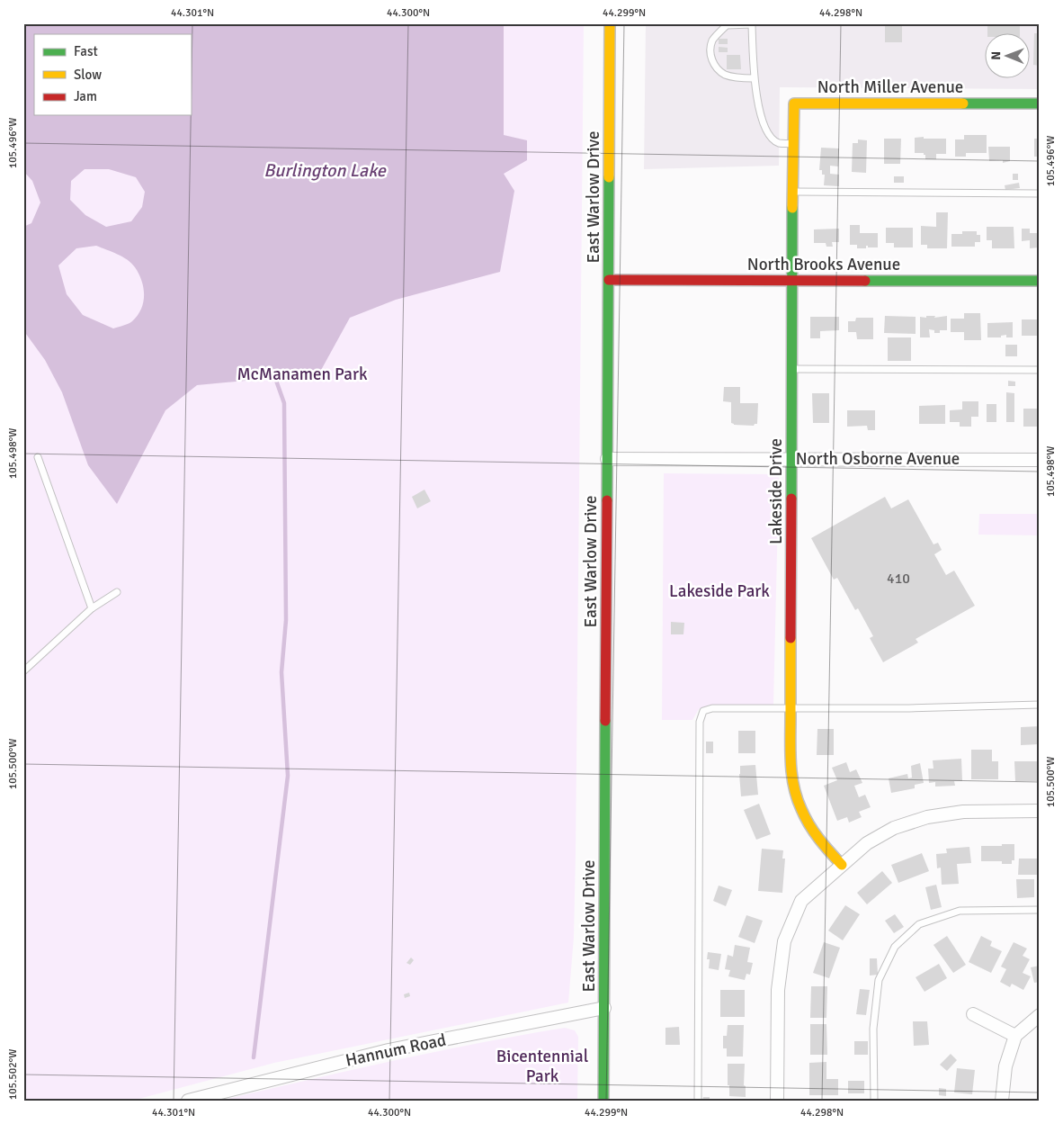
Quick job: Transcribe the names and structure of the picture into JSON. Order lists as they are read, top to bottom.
{
  "streets": {
    "street": [
      "North Miller Avenue",
      "East Warlow Drive",
      "North Brooks Avenue",
      "North Osborne Avenue",
      "Lakeside Drive",
      "Hannum Road"
    ]
  },
  "crossings": [
    ["North Miller Avenue", "Lakeside Drive"],
    ["East Warlow Drive", "North Brooks Avenue"],
    ["East Warlow Drive", "North Osborne Avenue"],
    ["East Warlow Drive", "Hannum Road"],
    ["North Brooks Avenue", "Lakeside Drive"],
    ["North Osborne Avenue", "Lakeside Drive"]
  ],
  "water": ["Burlington Lake"],
  "parks": ["McManamen Park", "Lakeside Park", "Bicentennial Park"],
  "house_numbers": ["410"],
  "legend": ["Fast", "Slow", "Jam"],
  "north": "left",
  "coordinates": [
    "44.301°N",
    "44.300°N",
    "44.299°N",
    "44.298°N",
    "105.496°W",
    "105.498°W",
    "105.500°W",
    "105.502°W"
  ]
}
